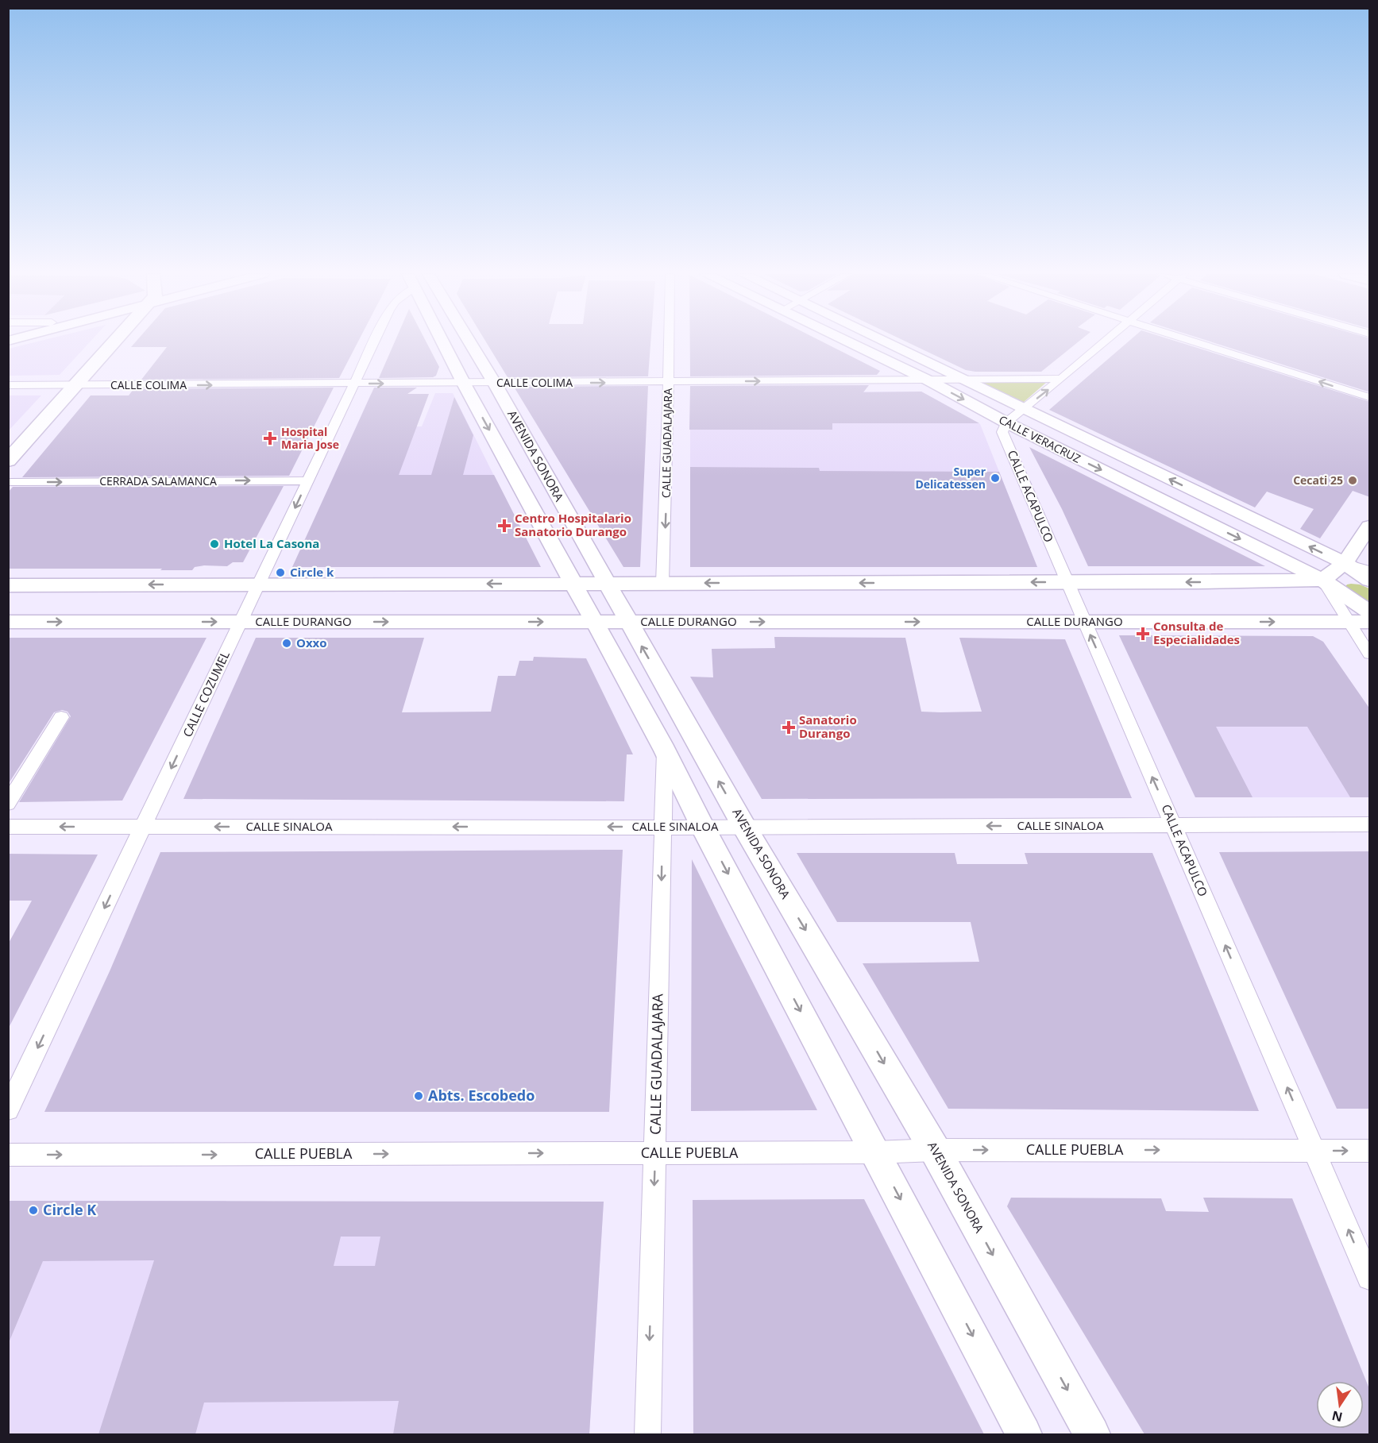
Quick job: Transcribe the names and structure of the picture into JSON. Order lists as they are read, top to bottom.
{
  "streets": {
    "main road": ["CALLE VERACRUZ", "AVENIDA SONORA", "CALLE DURANGO"],
    "street": [
      "CALLE COLIMA",
      "CALLE GUADALAJARA",
      "CERRADA SALAMANCA",
      "CALLE ACAPULCO",
      "CALLE COZUMEL",
      "CALLE SINALOA",
      "CALLE PUEBLA"
    ]
  },
  "crossings": [
    ["CALLE COLIMA", "CALLE VERACRUZ"],
    ["CALLE COLIMA", "CALLE GUADALAJARA"],
    ["CALLE COLIMA", "AVENIDA SONORA"],
    ["CALLE COLIMA", "CALLE COZUMEL"],
    ["CALLE VERACRUZ", "CALLE ACAPULCO"],
    ["CALLE GUADALAJARA", "CALLE SINALOA"],
    ["CALLE GUADALAJARA", "CALLE PUEBLA"],
    ["AVENIDA SONORA", "CALLE DURANGO"],
    ["AVENIDA SONORA", "CALLE SINALOA"],
    ["AVENIDA SONORA", "CALLE PUEBLA"],
    ["CERRADA SALAMANCA", "CALLE COZUMEL"],
    ["CALLE ACAPULCO", "CALLE DURANGO"],
    ["CALLE ACAPULCO", "CALLE SINALOA"],
    ["CALLE ACAPULCO", "CALLE PUEBLA"],
    ["CALLE DURANGO", "CALLE COZUMEL"],
    ["CALLE COZUMEL", "CALLE SINALOA"]
  ],
  "one_way": [
    "CALLE COLIMA",
    "CALLE GUADALAJARA",
    "CERRADA SALAMANCA",
    "CALLE ACAPULCO",
    "CALLE COZUMEL",
    "CALLE SINALOA",
    "CALLE PUEBLA"
  ],
  "places": {
    "health": [
      "Hospital Maria Jose",
      "Centro Hospitalario Sanatorio Durango",
      "Consulta de Especialidades",
      "Sanatorio Durango"
    ],
    "other": [
      "Super Delicatessen",
      "Cecati 25",
      "Hotel La Casona",
      "Circle k",
      "Oxxo",
      "Abts. Escobedo",
      "Circle K"
    ]
  },
  "north": "bottom"
}
